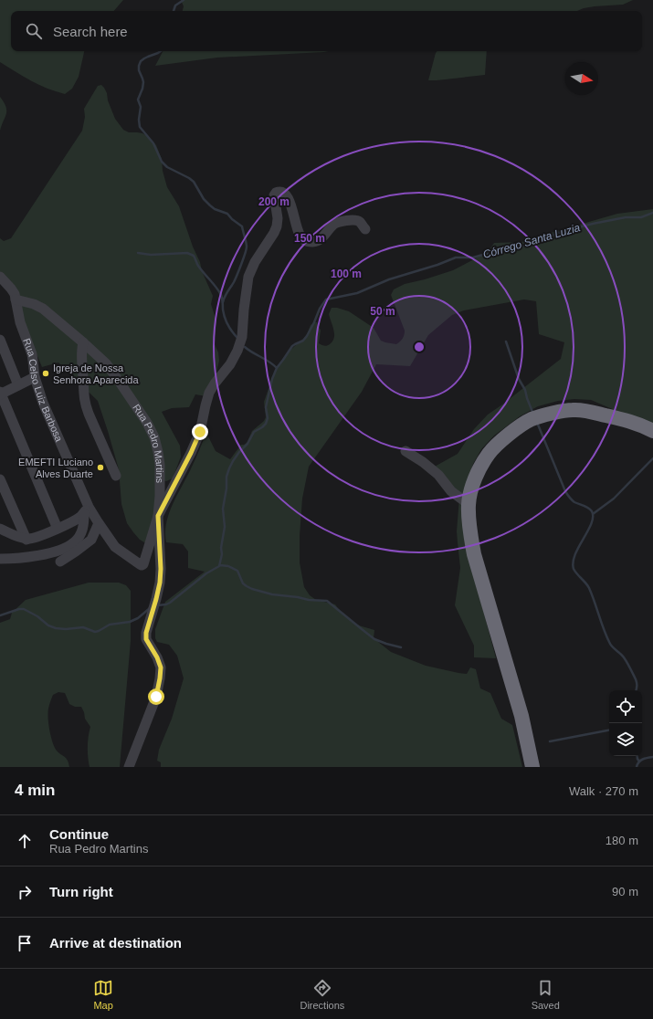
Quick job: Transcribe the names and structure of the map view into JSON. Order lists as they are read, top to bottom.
{
  "streets": {
    "street": ["Rua Celso Luiz Barbosa", "Rua Pedro Martins"]
  },
  "crossings": [
    ["Rua Celso Luiz Barbosa", "Rua Pedro Martins"]
  ],
  "water": ["Córrego Santa Luzia"],
  "places": ["Igreja de Nossa Senhora Aparecida", "EMEFTI Luciano Alves Duarte"],
  "north": "right",
  "page": {
    "search": "Search here",
    "heading": ["4 min", "Walk · 270 m"],
    "list": [
      ["Continue", "Rua Pedro Martins", "180 m"],
      ["Turn right", "90 m"],
      "Arrive at destination"
    ],
    "nav": ["Map", "Directions", "Saved"]
  },
  "rings": [
    "200 m",
    "150 m",
    "100 m",
    "50 m"
  ]
}
